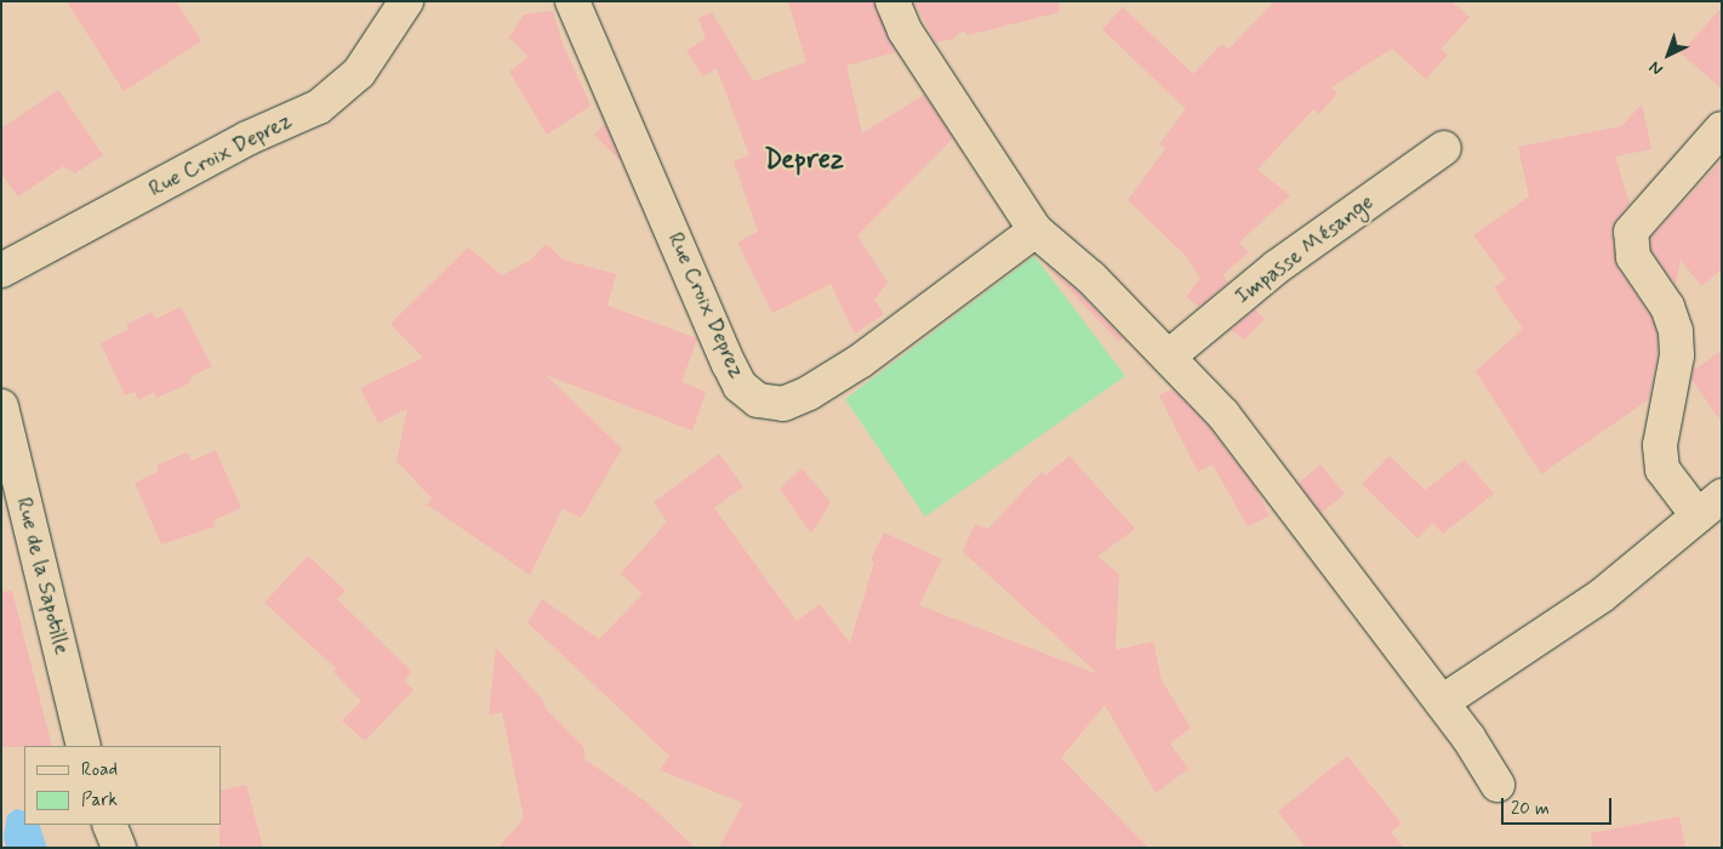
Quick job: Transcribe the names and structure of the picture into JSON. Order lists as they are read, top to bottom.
{
  "streets": {
    "street": ["Rue Croix Deprez", "Impasse Mésange", "Rue de la Sapotille"]
  },
  "districts": ["Deprez"],
  "legend": ["Road", "Park"],
  "scale_bar": "20 m",
  "north": "bottom left"
}
